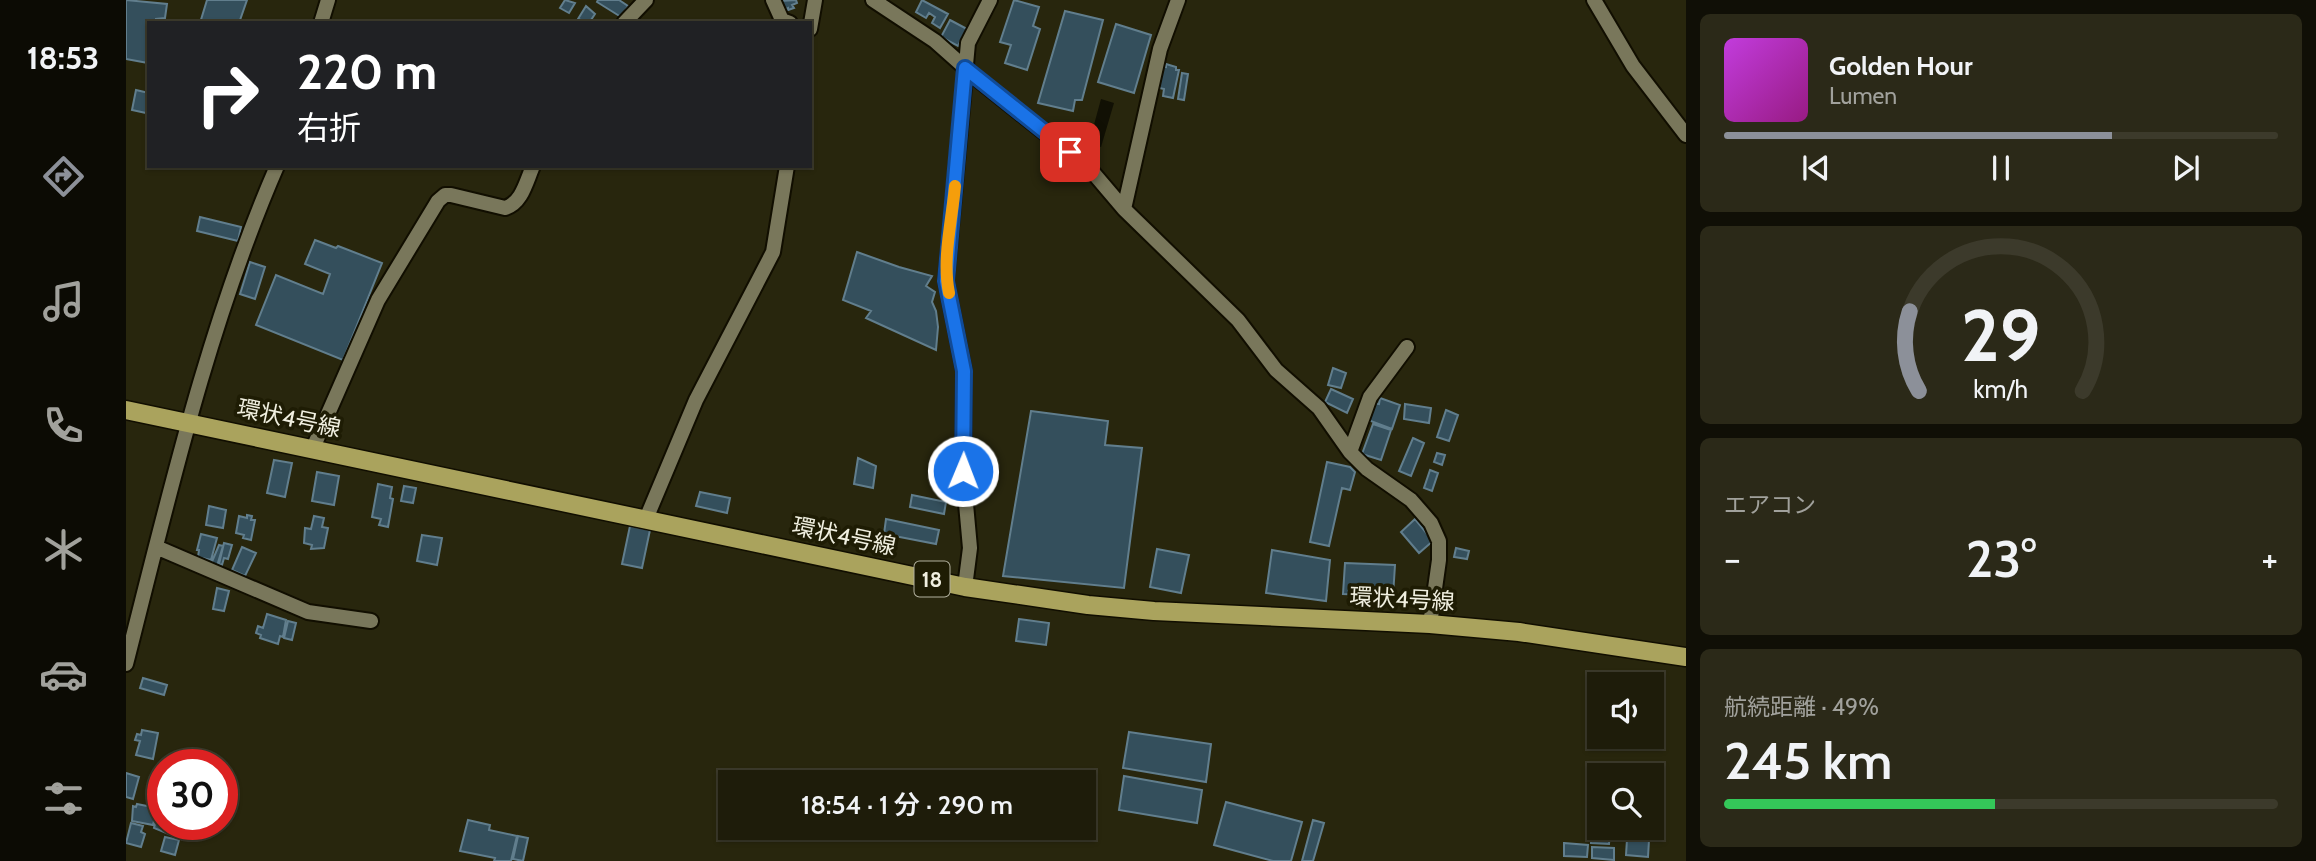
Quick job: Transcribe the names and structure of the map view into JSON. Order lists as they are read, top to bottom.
{
  "streets": {
    "main road": ["環状4号線", "18"]
  },
  "page": {
    "tabs": "18:53",
    "turn": ["220 m", "右折"],
    "song": ["Golden Hour", "Lumen"],
    "tile": [
      "エアコン",
      ["航続距離 · 49%", "245 km"]
    ],
    "heat": ["−", "23°", "+"],
    "limit": "30",
    "trip": "18:54 · 1 分 · 290 m",
    "gauge": ["29", "km/h"]
  }
}
